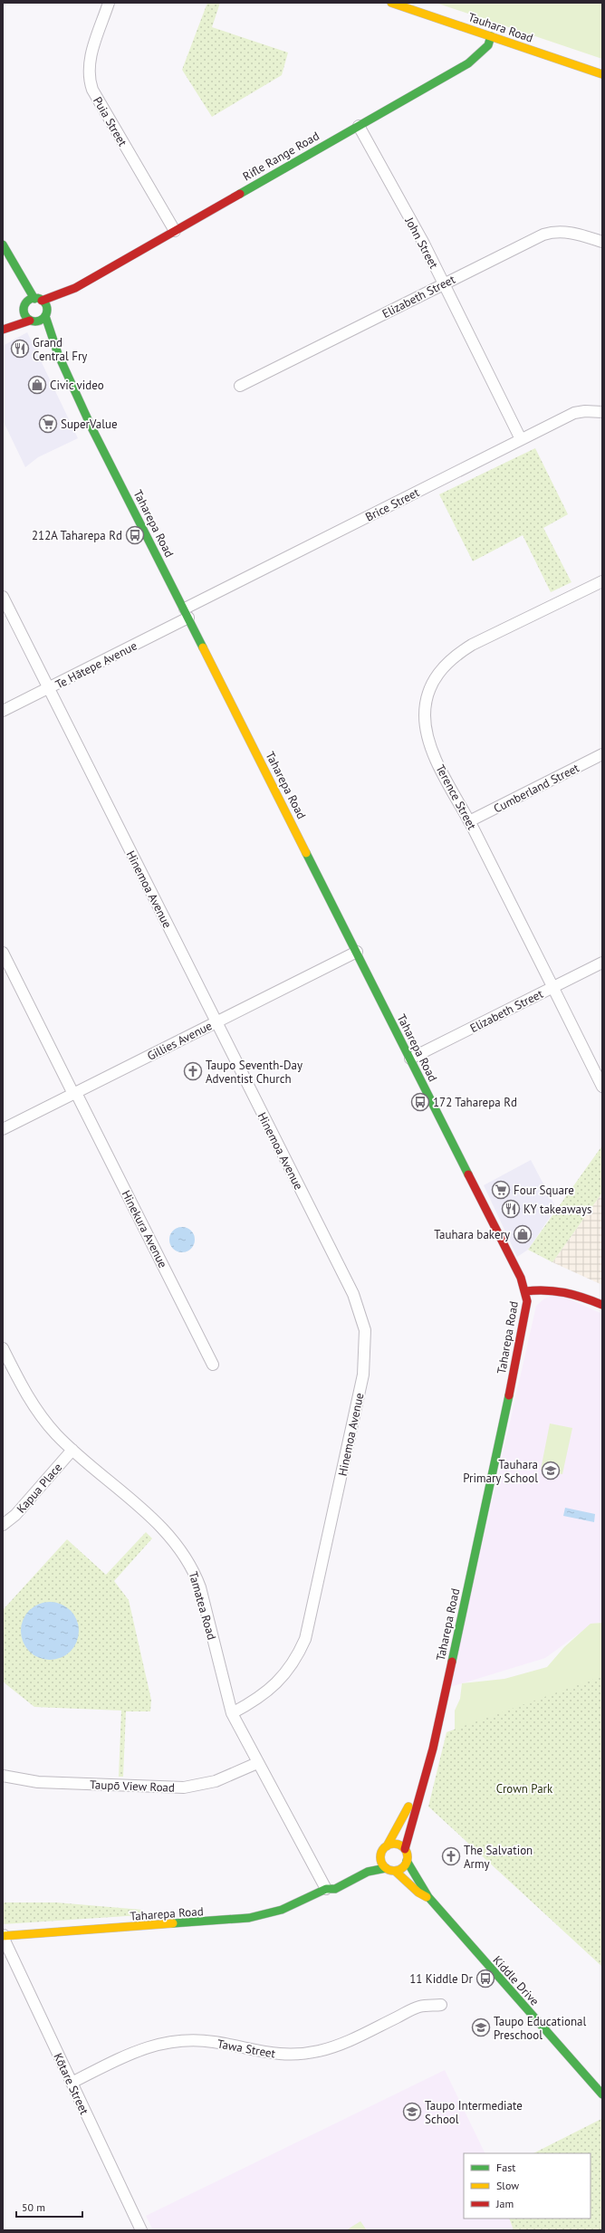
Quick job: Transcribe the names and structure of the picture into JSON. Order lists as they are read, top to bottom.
{
  "streets": {
    "street": [
      "Tauhara Road",
      "Puia Street",
      "Rifle Range Road",
      "John Street",
      "Elizabeth Street",
      "Brice Street",
      "Taharepa Road",
      "Te Hātepe Avenue",
      "Cumberland Street",
      "Terence Street",
      "Hinemoa Avenue",
      "Gillies Avenue",
      "Hinekura Avenue",
      "Kapua Place",
      "Tamatea Road",
      "Taupō View Road",
      "Kiddle Drive",
      "Tawa Street",
      "Kōtare Street"
    ]
  },
  "crossings": [
    ["Tauhara Road", "Rifle Range Road"],
    ["Puia Street", "Rifle Range Road"],
    ["Rifle Range Road", "John Street"],
    ["Rifle Range Road", "Taharepa Road"],
    ["John Street", "Elizabeth Street"],
    ["John Street", "Brice Street"],
    ["Elizabeth Street", "Taharepa Road"],
    ["Elizabeth Street", "Terence Street"],
    ["Brice Street", "Taharepa Road"],
    ["Brice Street", "Te Hātepe Avenue"],
    ["Taharepa Road", "Te Hātepe Avenue"],
    ["Taharepa Road", "Gillies Avenue"],
    ["Taharepa Road", "Tamatea Road"],
    ["Taharepa Road", "Kiddle Drive"],
    ["Taharepa Road", "Kōtare Street"],
    ["Te Hātepe Avenue", "Hinemoa Avenue"],
    ["Cumberland Street", "Terence Street"],
    ["Hinemoa Avenue", "Gillies Avenue"],
    ["Hinemoa Avenue", "Tamatea Road"],
    ["Gillies Avenue", "Hinekura Avenue"],
    ["Kapua Place", "Tamatea Road"],
    ["Tamatea Road", "Taupō View Road"],
    ["Tawa Street", "Kōtare Street"]
  ],
  "parks": ["Crown Park"],
  "places": {
    "restaurant": ["Grand Central Fry", "KY takeaways"],
    "shop": ["Civic video", "Tauhara bakery"],
    "supermarket": ["SuperValue", "Four Square"],
    "bus stop": ["212A Taharepa Rd", "172 Taharepa Rd", "11 Kiddle Dr"],
    "church": ["Taupo Seventh-Day Adventist Church", "The Salvation Army"],
    "school or university": ["Tauhara Primary School", "Taupo Educational Preschool", "Taupo Intermediate School"]
  },
  "legend": ["Fast", "Slow", "Jam"],
  "scale_bar": "50 m"
}
